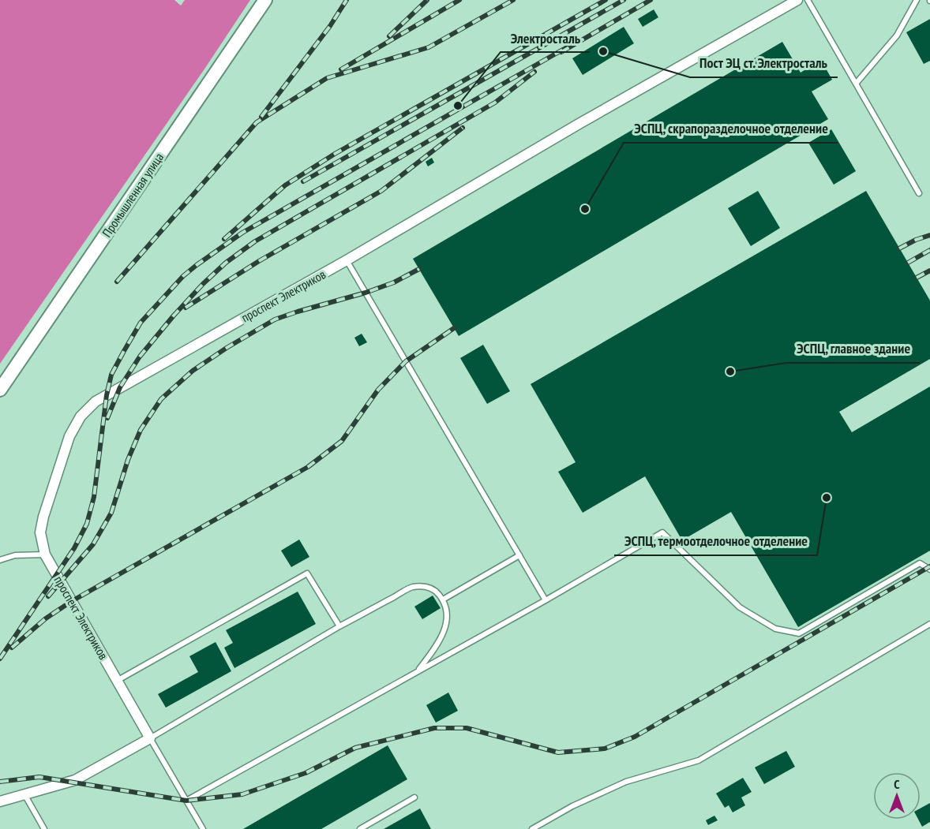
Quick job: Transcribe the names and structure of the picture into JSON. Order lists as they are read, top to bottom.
{
  "streets": {
    "street": ["Промышленная улица", "проспект Электриков"]
  },
  "places": [
    "Пост ЭЦ ст. Электросталь",
    "Электросталь",
    "ЭСПЦ, скрапоразделочное отделение",
    "ЭСПЦ, главное здание",
    "ЭСПЦ, термоотделочное отделение"
  ],
  "north": "top"
}
